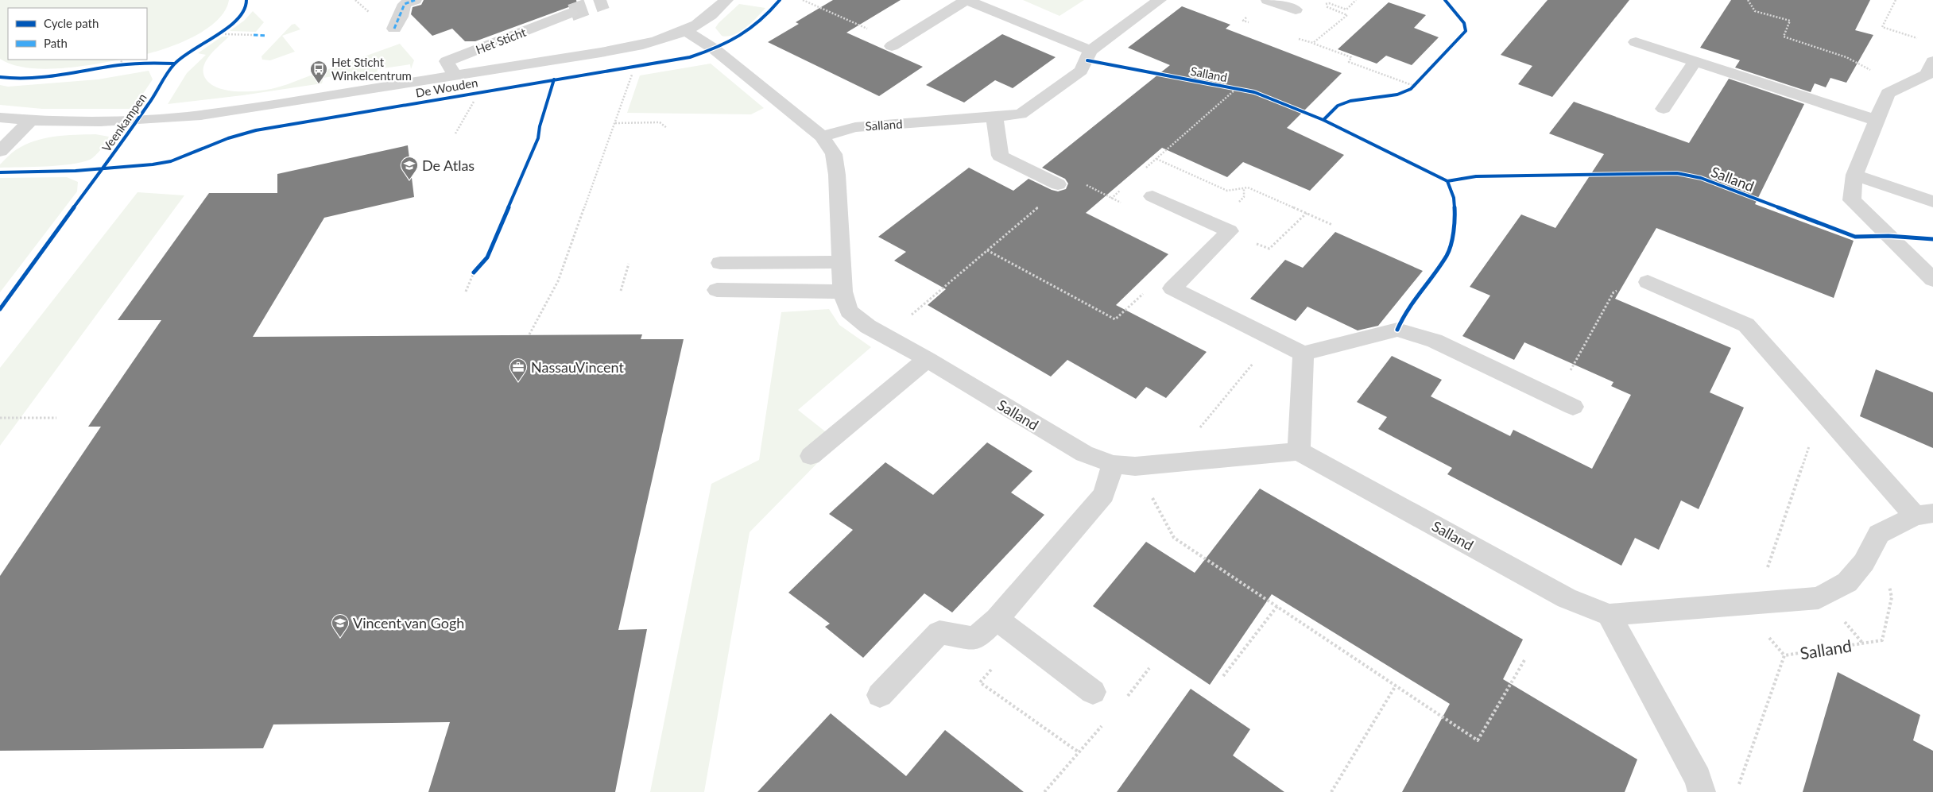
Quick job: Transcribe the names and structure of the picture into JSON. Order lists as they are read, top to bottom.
{
  "streets": {
    "street": ["Het Sticht", "Salland", "De Wouden"],
    "cycle path": ["Veenkampen"]
  },
  "crossings": [
    ["Het Sticht", "De Wouden"],
    ["Salland", "De Wouden"]
  ],
  "places": {
    "bus stop": ["Het Sticht Winkelcentrum"],
    "school or university": ["De Atlas", "Vincent van Gogh"],
    "office": ["NassauVincent"]
  },
  "legend": ["Cycle path", "Path"]
}
